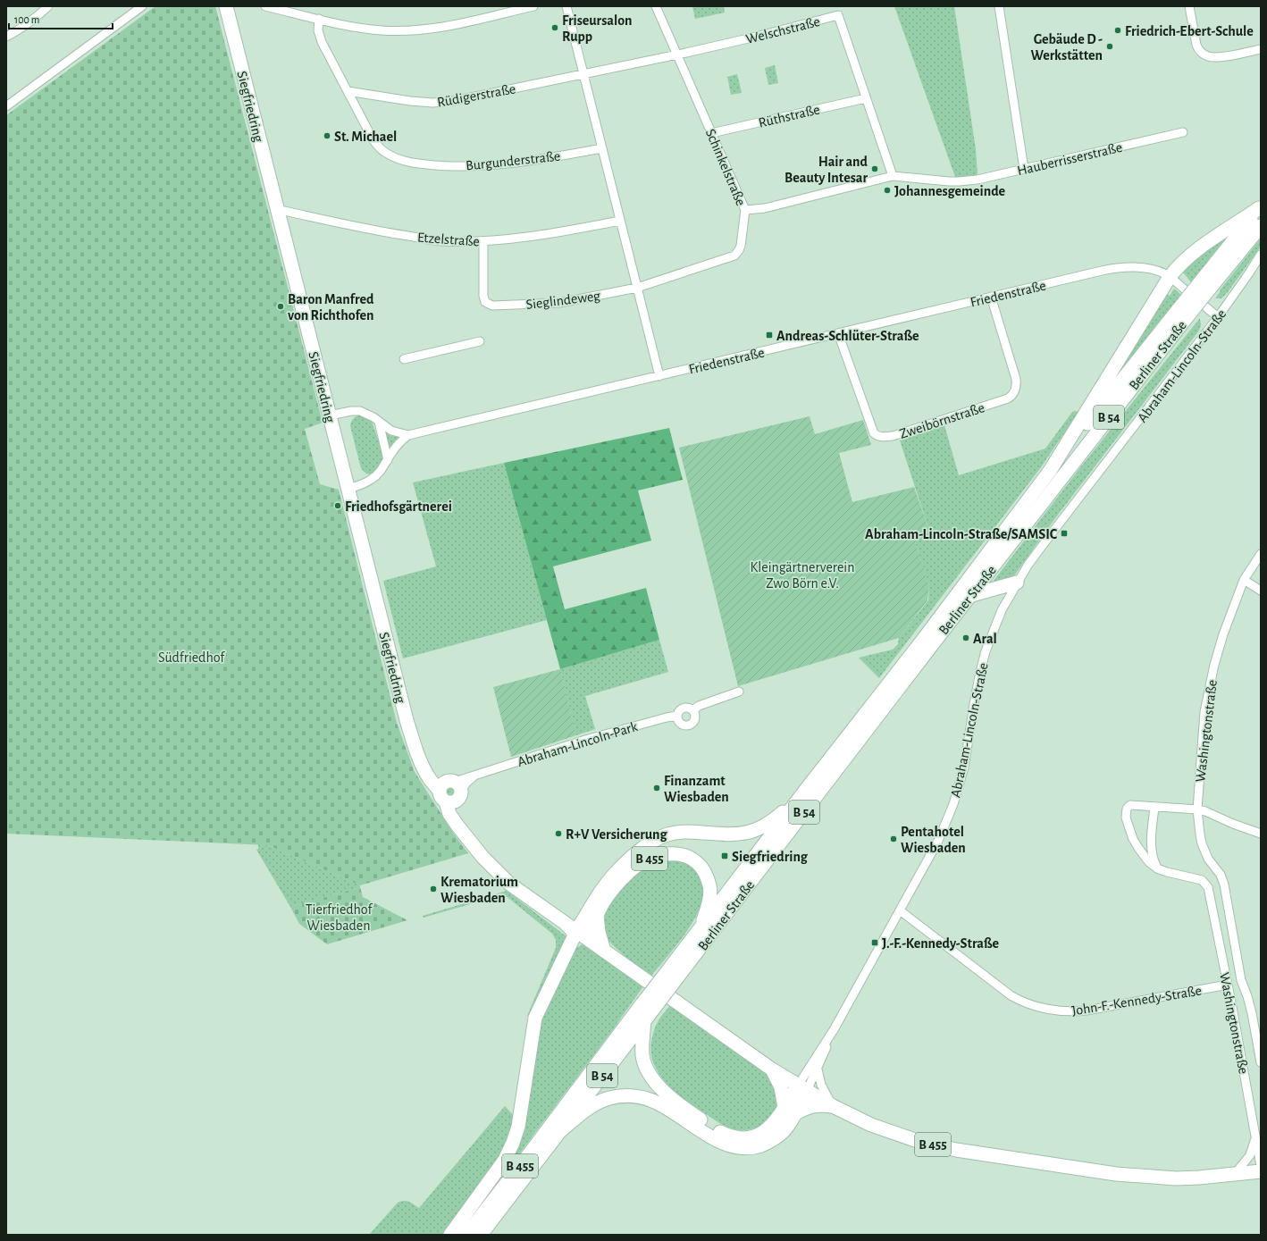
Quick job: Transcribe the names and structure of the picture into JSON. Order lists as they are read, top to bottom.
{
  "streets": {
    "main road": [
      "Siegfriedring",
      "Berliner Straße",
      "B 54",
      "B 455"
    ],
    "street": [
      "Welschstraße",
      "Rüdigerstraße",
      "Rüthstraße",
      "Hauberrisserstraße",
      "Burgunderstraße",
      "Schinkelstraße",
      "Etzelstraße",
      "Friedenstraße",
      "Sieglindeweg",
      "Abraham-Lincoln-Straße",
      "Zweibörnstraße",
      "Washingtonstraße",
      "Abraham-Lincoln-Park",
      "John-F.-Kennedy-Straße"
    ]
  },
  "crossings": [
    ["Welschstraße", "Rüdigerstraße"],
    ["Welschstraße", "Rüthstraße"],
    ["Welschstraße", "Hauberrisserstraße"],
    ["Welschstraße", "Schinkelstraße"],
    ["Rüdigerstraße", "Burgunderstraße"],
    ["Siegfriedring", "Etzelstraße"],
    ["Siegfriedring", "Abraham-Lincoln-Straße"],
    ["Siegfriedring", "Abraham-Lincoln-Park"],
    ["Siegfriedring", "B 455"],
    ["Rüthstraße", "Schinkelstraße"],
    ["Hauberrisserstraße", "Schinkelstraße"],
    ["Schinkelstraße", "Sieglindeweg"],
    ["Etzelstraße", "Sieglindeweg"],
    ["Friedenstraße", "Zweibörnstraße"],
    ["Berliner Straße", "B 54"],
    ["Berliner Straße", "B 455"],
    ["Abraham-Lincoln-Straße", "B 455"],
    ["Abraham-Lincoln-Straße", "John-F.-Kennedy-Straße"],
    ["B 54", "B 455"],
    ["Washingtonstraße", "B 455"],
    ["Washingtonstraße", "John-F.-Kennedy-Straße"]
  ],
  "parks": ["Kleingärtnerverein Zwo Börn e.V.", "Südfriedhof", "Tierfriedhof Wiesbaden"],
  "places": {
    "other": [
      "Friseursalon Rupp",
      "Friedrich-Ebert-Schule",
      "Gebäude D - Werkstätten",
      "St. Michael",
      "Hair and Beauty Intesar",
      "Johannesgemeinde",
      "Baron Manfred von Richthofen",
      "Friedhofsgärtnerei",
      "Aral",
      "Finanzamt Wiesbaden",
      "R+V Versicherung",
      "Pentahotel Wiesbaden",
      "Krematorium Wiesbaden"
    ],
    "transit": [
      "Andreas-Schlüter-Straße",
      "Abraham-Lincoln-Straße/SAMSIC",
      "Siegfriedring",
      "J.-F.-Kennedy-Straße"
    ]
  },
  "scale_bar": "100 m"
}
